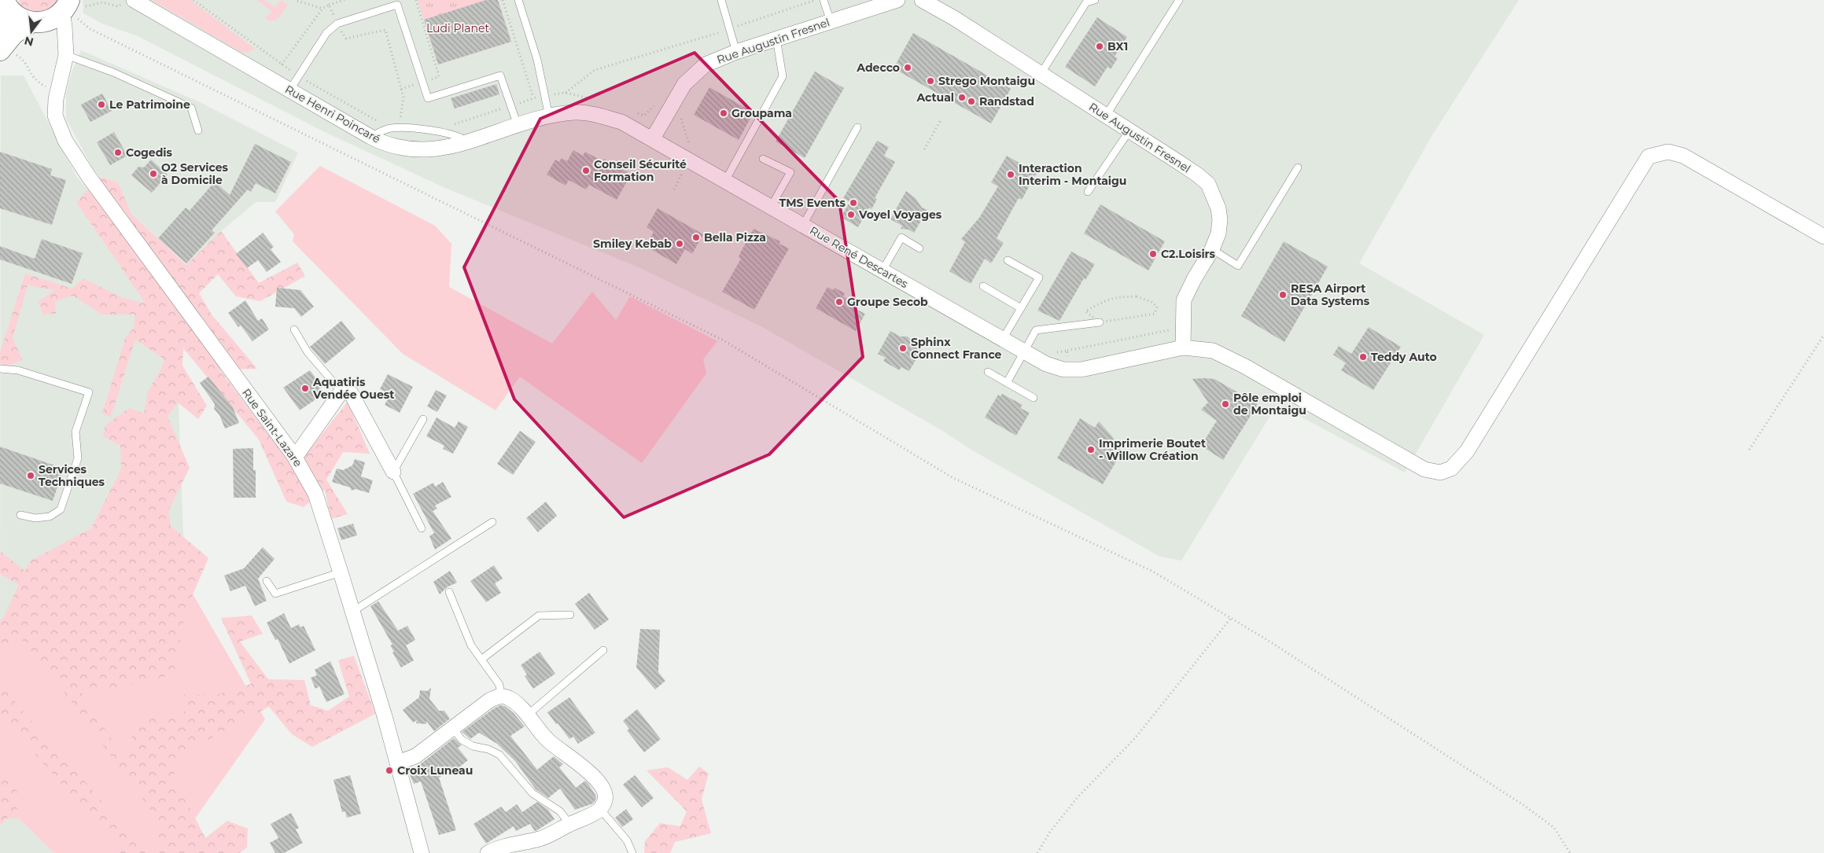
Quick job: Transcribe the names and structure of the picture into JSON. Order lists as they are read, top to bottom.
{
  "streets": {
    "street": [
      "Rue Augustin Fresnel",
      "Rue Henri Poincaré",
      "Rue René Descartes",
      "Rue Saint-Lazare"
    ]
  },
  "crossings": [
    ["Rue Augustin Fresnel", "Rue René Descartes"]
  ],
  "parks": ["Ludi Planet"],
  "places": [
    "BX1",
    "Adecco",
    "Strego Montaigu",
    "Actual",
    "Randstad",
    "Le Patrimoine",
    "Groupama",
    "Cogedis",
    "Conseil Sécurité Formation",
    "O2 Services à Domicile",
    "Interaction Interim - Montaigu",
    "TMS Events",
    "Voyel Voyages",
    "Bella Pizza",
    "Smiley Kebab",
    "C2.Loisirs",
    "RESA Airport Data Systems",
    "Groupe Secob",
    "Sphinx Connect France",
    "Teddy Auto",
    "Aquatiris Vendée Ouest",
    "Pôle emploi de Montaigu",
    "Imprimerie Boutet - Willow Création",
    "Services Techniques",
    "Croix Luneau"
  ],
  "north": "bottom"
}
